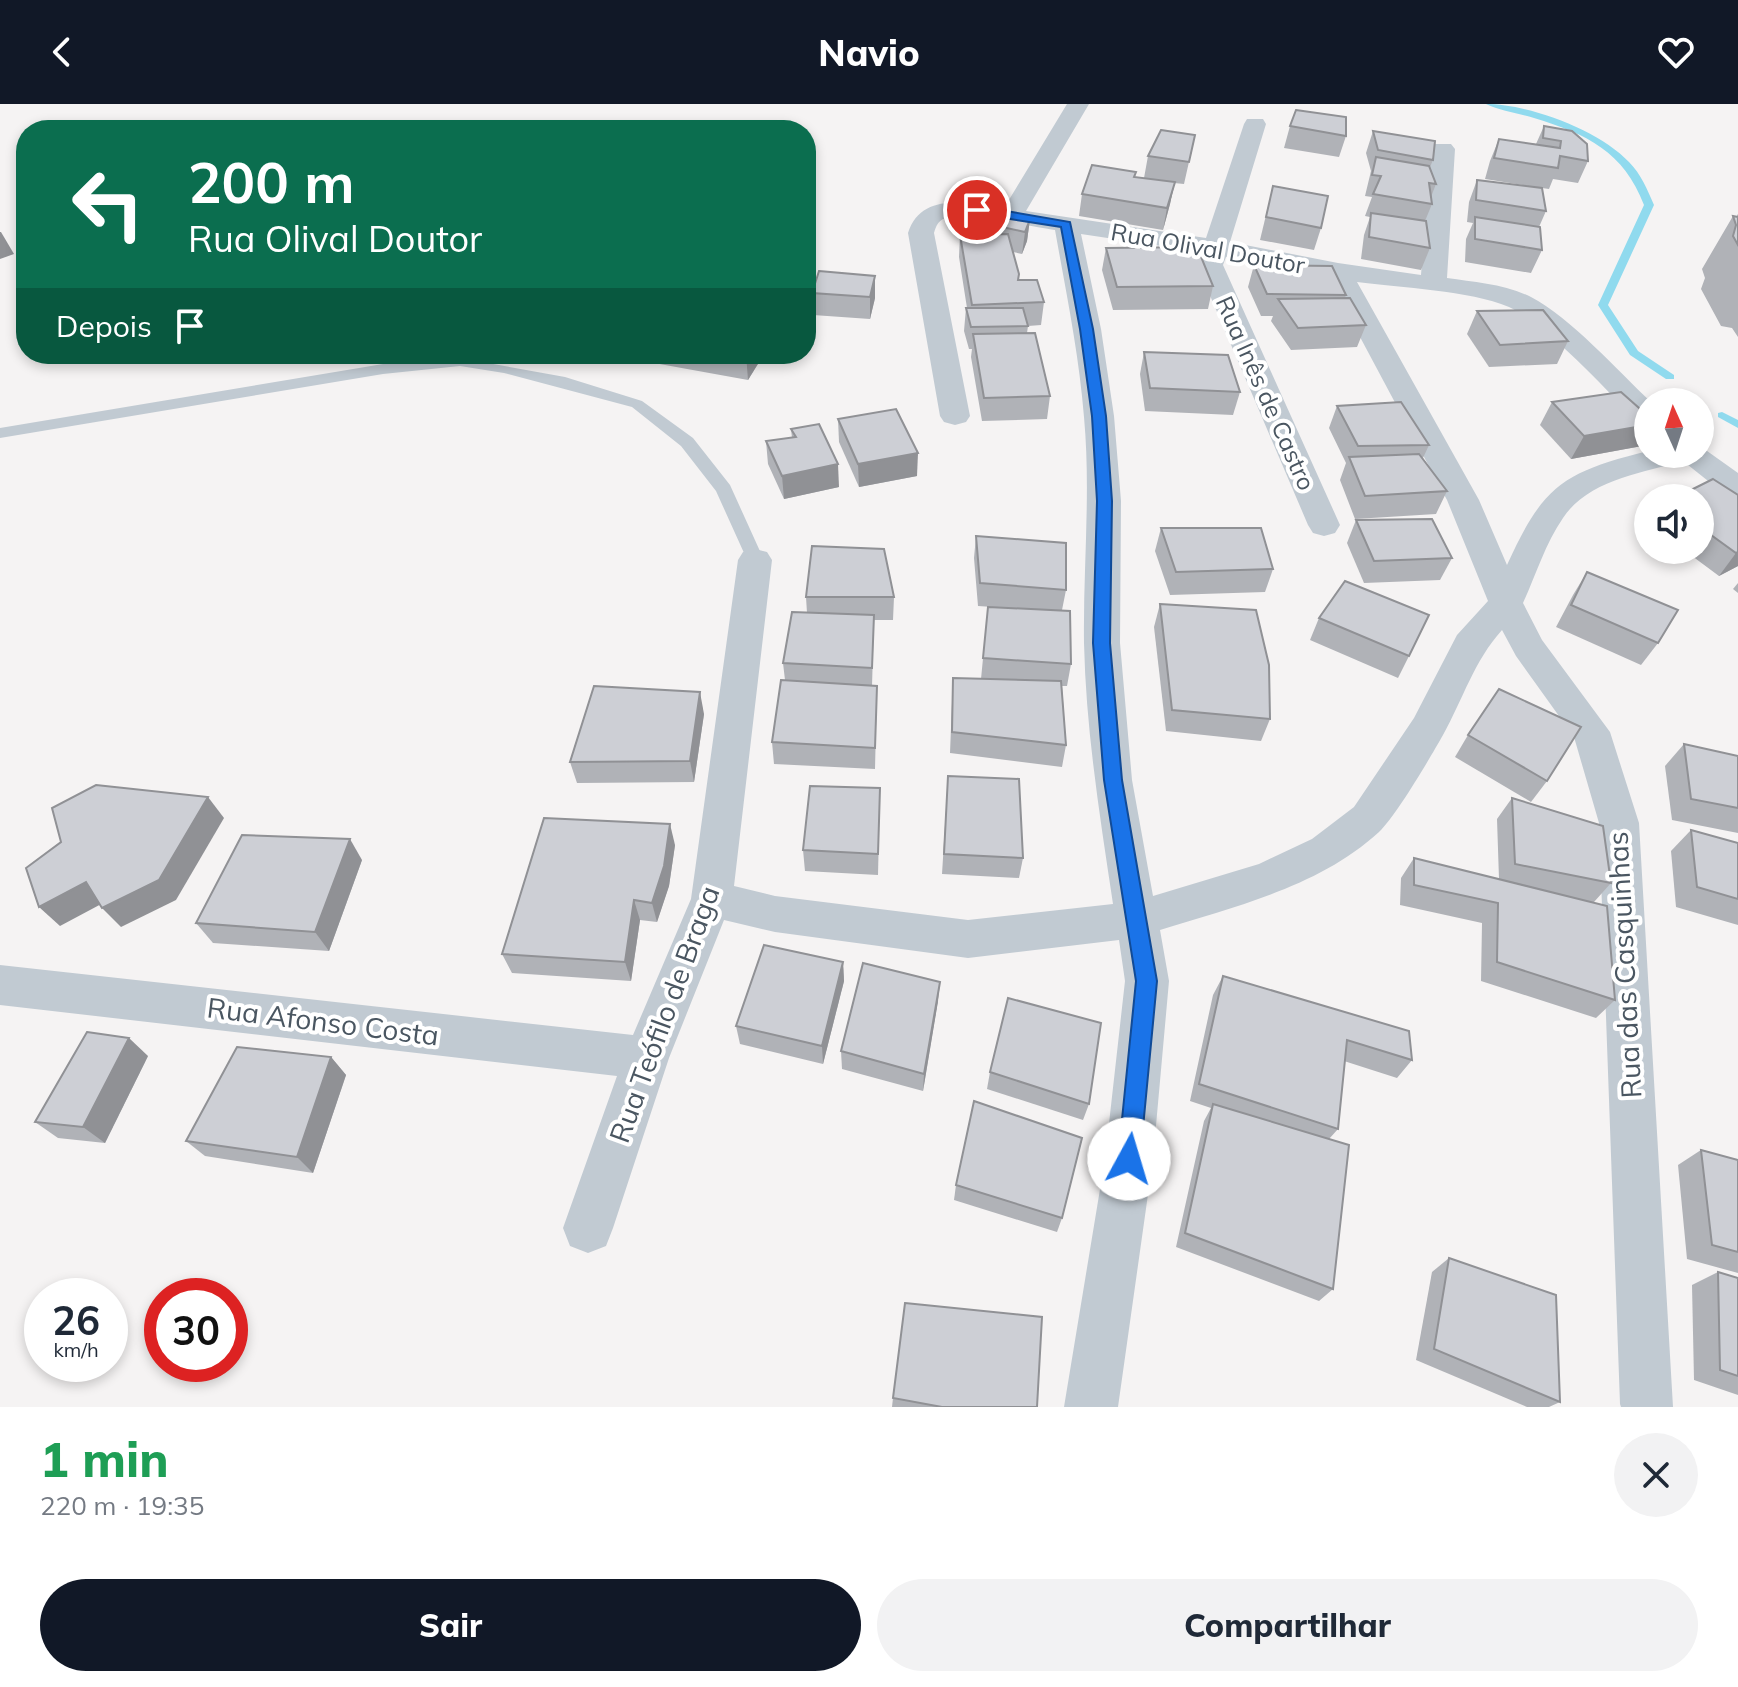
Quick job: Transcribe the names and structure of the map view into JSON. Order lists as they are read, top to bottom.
{
  "streets": {
    "street": [
      "Rua Olival Doutor",
      "Rua Inês de Castro",
      "Rua das Casquinhas",
      "Rua Teófilo de Braga",
      "Rua Afonso Costa"
    ]
  },
  "crossings": [
    ["Rua Olival Doutor", "Rua Inês de Castro"],
    ["Rua Olival Doutor", "Rua das Casquinhas"],
    ["Rua Teófilo de Braga", "Rua Afonso Costa"]
  ],
  "north": "top",
  "page": {
    "header": "Navio",
    "turn": ["200 m", "Rua Olival Doutor"],
    "then": "Depois",
    "speed": "26 km/h",
    "limit": "30",
    "heading": ["1 min", "220 m · 19:35"],
    "buttons": ["Sair", "Compartilhar"]
  }
}
